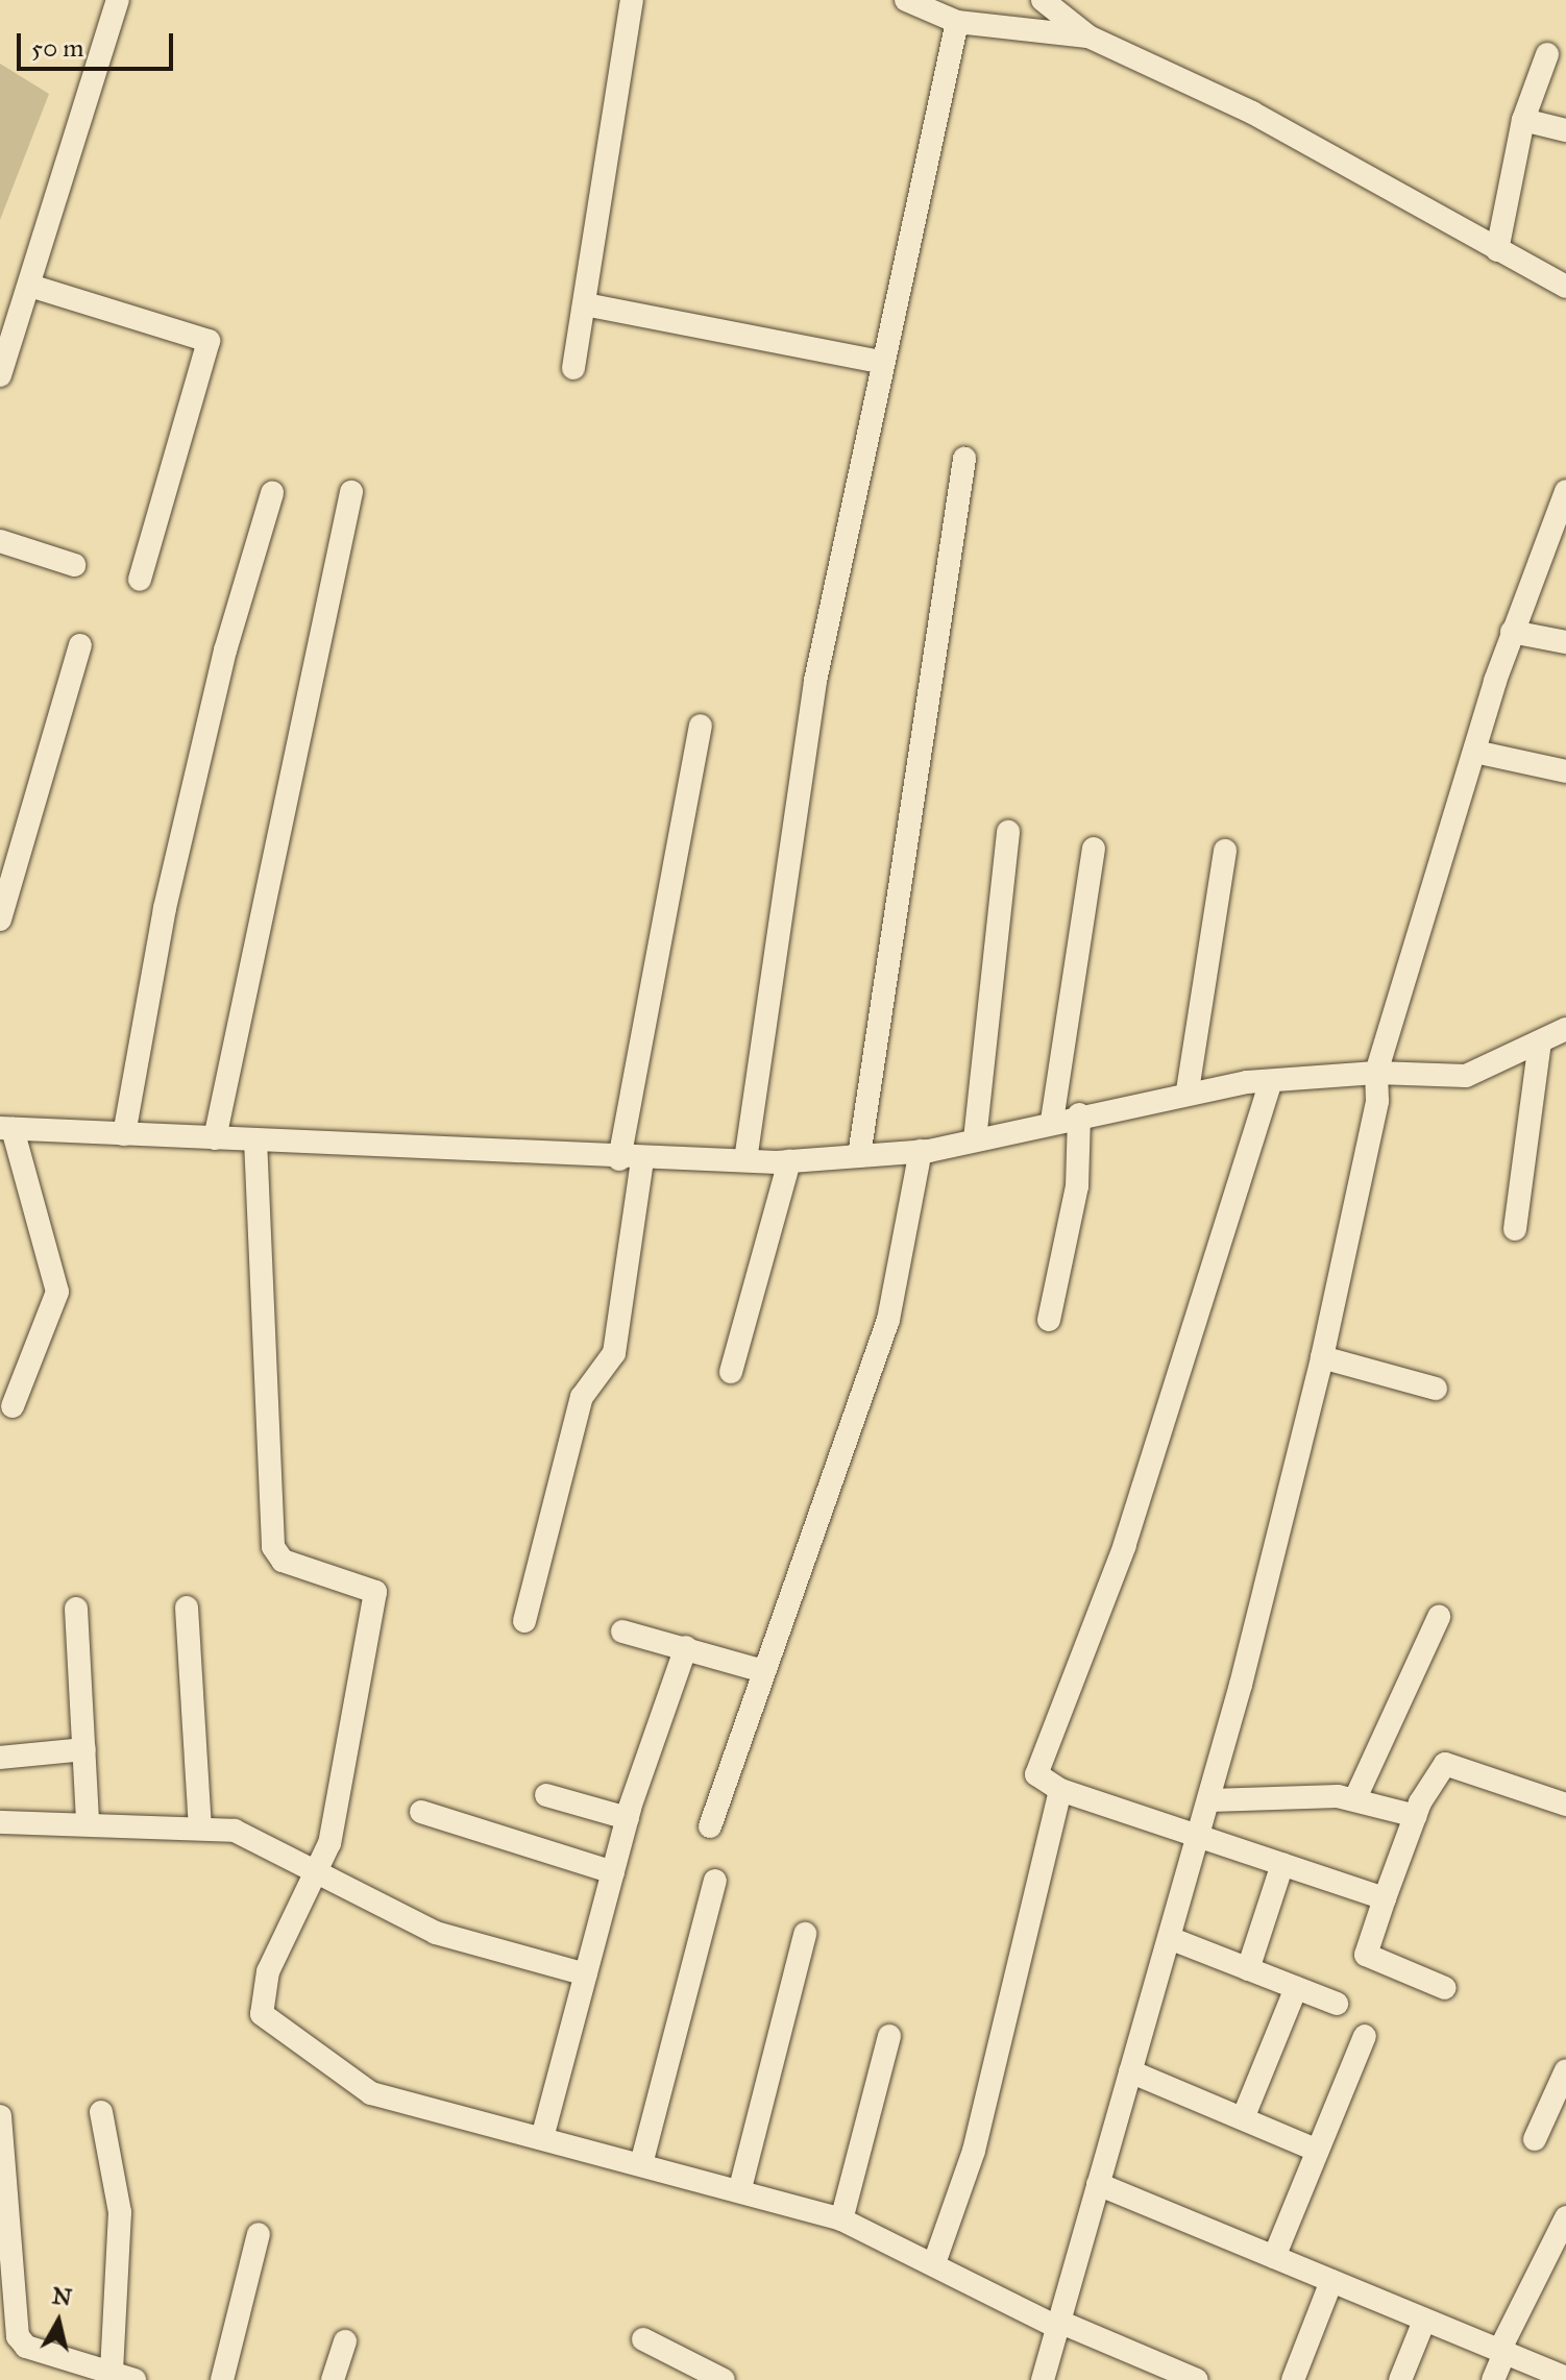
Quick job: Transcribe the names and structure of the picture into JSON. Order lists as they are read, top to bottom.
{
  "scale_bar": "50 m",
  "north": "top"
}
